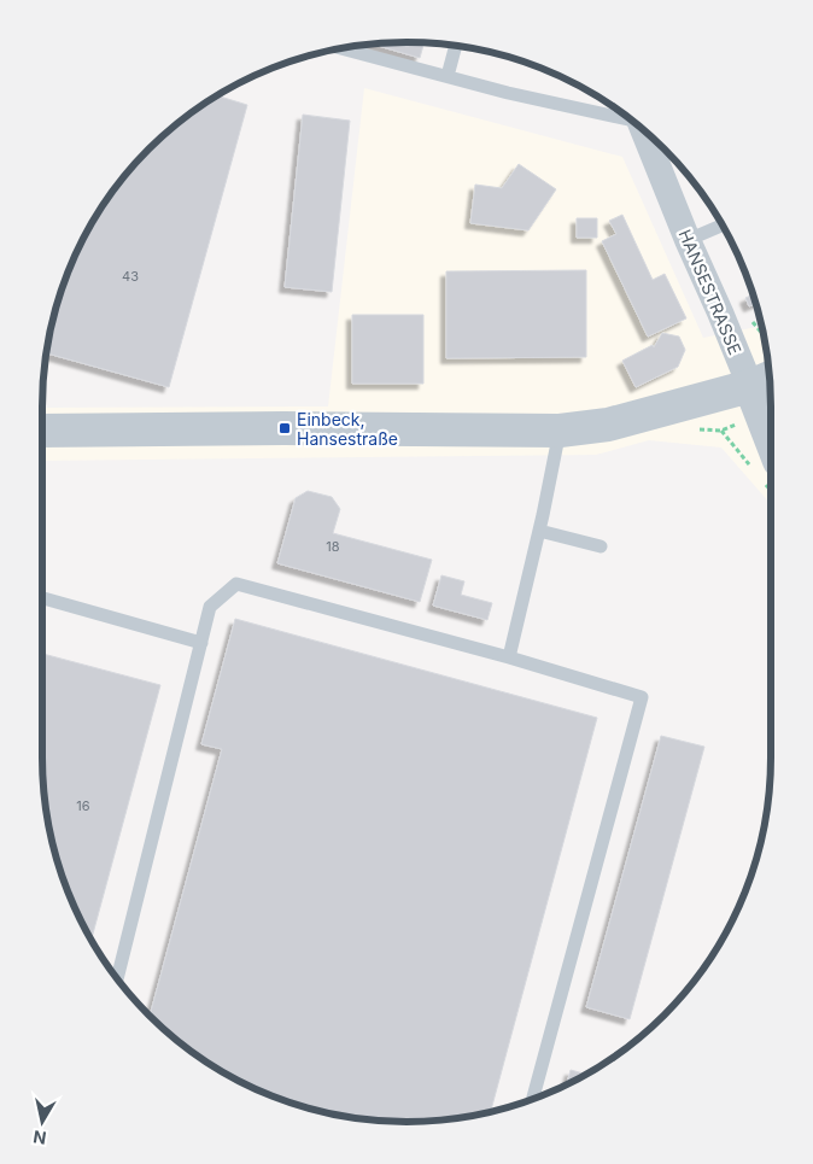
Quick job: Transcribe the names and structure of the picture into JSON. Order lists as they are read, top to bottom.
{
  "streets": {
    "street": ["HANSESTRASSE"]
  },
  "places": {
    "transit": ["Einbeck, Hansestraße"]
  },
  "house_numbers": ["43", "18", "16"],
  "north": "bottom"
}
